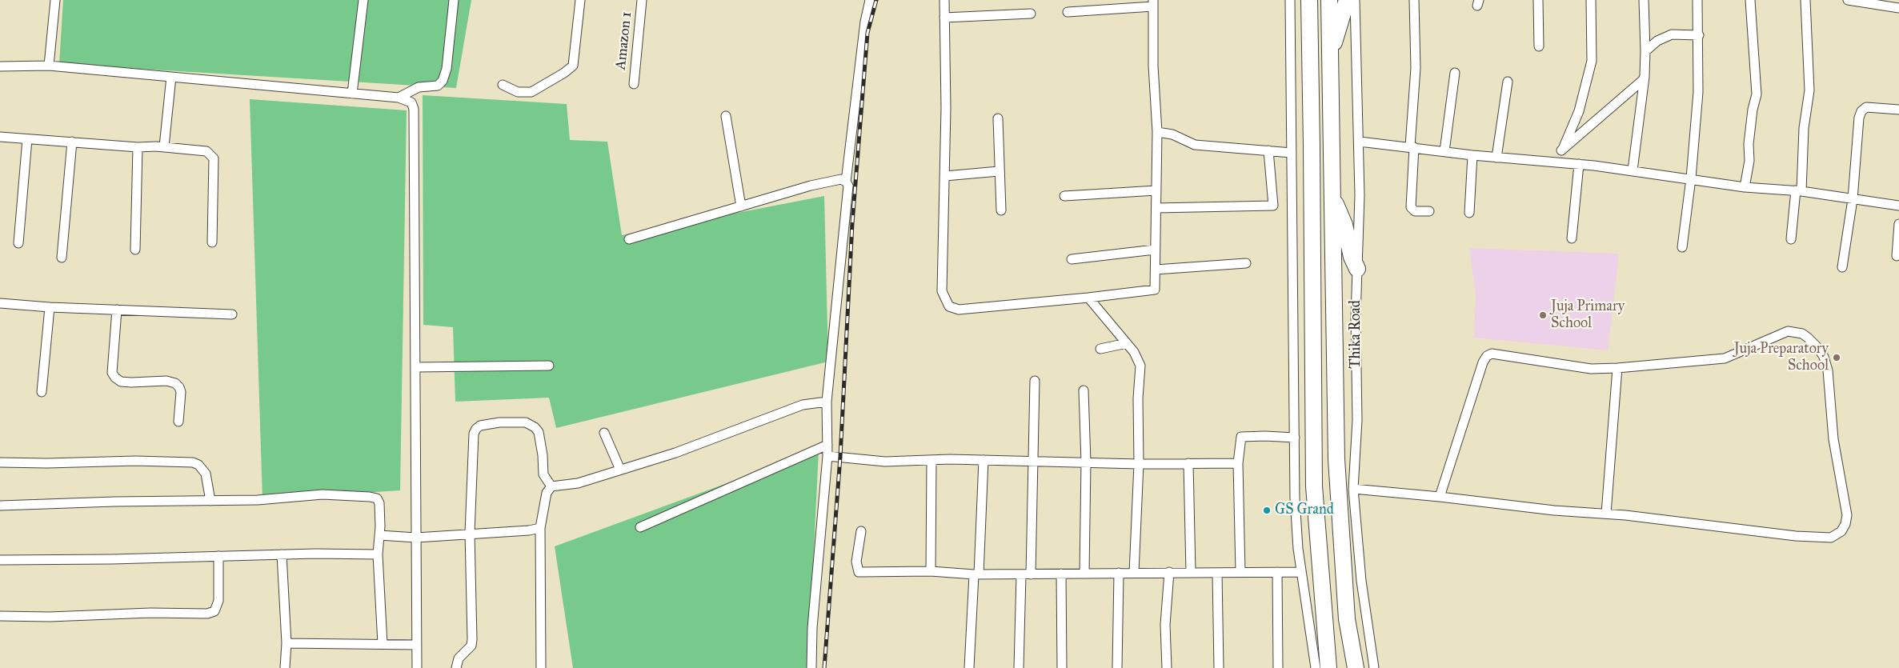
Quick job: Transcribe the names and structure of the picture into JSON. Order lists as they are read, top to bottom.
{
  "streets": {
    "highway": ["Thika Road"],
    "street": ["Amazon 1"]
  },
  "places": ["Juja Primary School", "Juja Preparatory School", "GS Grand"]
}
